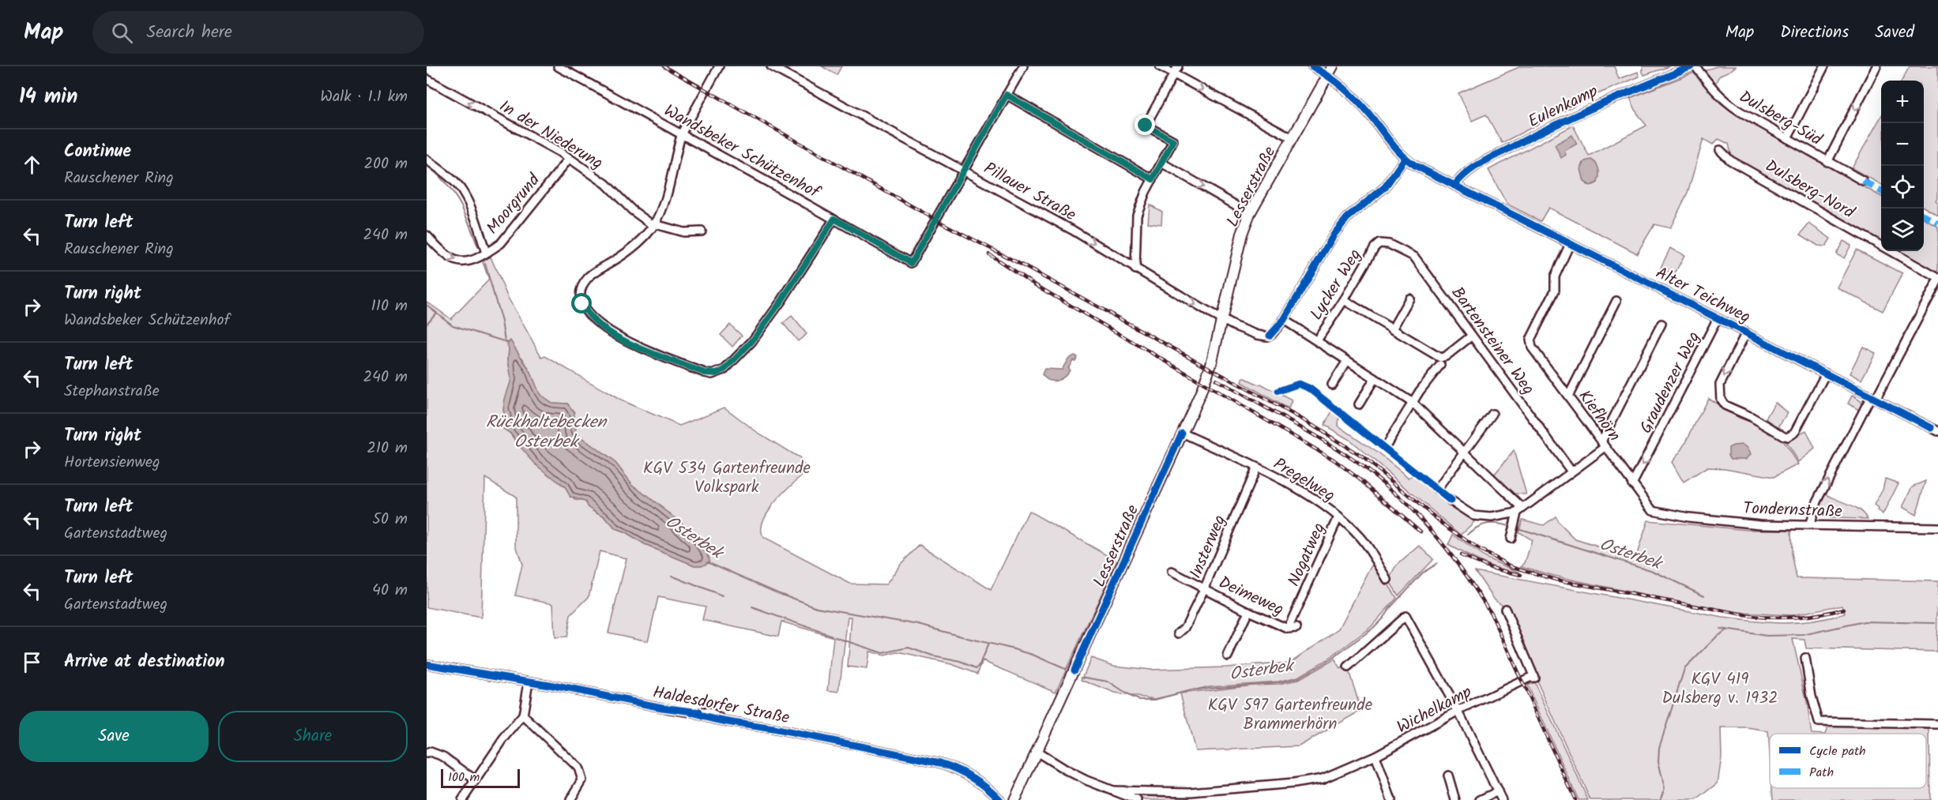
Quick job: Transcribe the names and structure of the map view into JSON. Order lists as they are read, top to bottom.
{
  "streets": {
    "main road": ["Lesserstraße"],
    "street": [
      "Eulenkamp",
      "Dulsberg-Süd",
      "In der Niederung",
      "Wandsbeker Schützenhof",
      "Dulsberg-Nord",
      "Pillauer Straße",
      "Moorgrund",
      "Lycker Weg",
      "Alter Teichweg",
      "Bartensteiner Weg",
      "Graudenzer Weg",
      "Kiefhörn",
      "Pregelweg",
      "Tondernstraße",
      "Insterweg",
      "Nogatweg",
      "Deimeweg",
      "Haldesdorfer Straße",
      "Wichelkamp"
    ]
  },
  "crossings": [
    ["Eulenkamp", "Dulsberg-Süd"],
    ["Eulenkamp", "Alter Teichweg"],
    ["In der Niederung", "Moorgrund"],
    ["Wandsbeker Schützenhof", "Pillauer Straße"],
    ["Lesserstraße", "Pillauer Straße"],
    ["Lesserstraße", "Pregelweg"],
    ["Lycker Weg", "Bartensteiner Weg"],
    ["Alter Teichweg", "Graudenzer Weg"],
    ["Alter Teichweg", "Kiefhörn"],
    ["Graudenzer Weg", "Kiefhörn"],
    ["Kiefhörn", "Tondernstraße"],
    ["Pregelweg", "Insterweg"],
    ["Pregelweg", "Nogatweg"],
    ["Insterweg", "Deimeweg"],
    ["Nogatweg", "Deimeweg"]
  ],
  "one_way": ["In der Niederung", "Pillauer Straße"],
  "water": ["Rückhaltebecken Osterbek", "Osterbek"],
  "parks": ["KGV 534 Gartenfreunde Volkspark", "KGV 419 Dulsberg v. 1932", "KGV 597 Gartenfreunde Brammerhörn"],
  "legend": ["Cycle path", "Path"],
  "scale_bar": "100 m",
  "page": {
    "header": "Map",
    "search": "Search here",
    "nav": ["Map", "Directions", "Saved"],
    "heading": ["14 min", "Walk · 1.1 km"],
    "map_buttons": ["+", "−"],
    "list": [
      ["Continue", "Rauschener Ring", "200 m"],
      ["Turn left", "Rauschener Ring", "240 m"],
      ["Turn right", "Wandsbeker Schützenhof", "110 m"],
      ["Turn left", "Stephanstraße", "240 m"],
      ["Turn right", "Hortensienweg", "210 m"],
      ["Turn left", "Gartenstadtweg", "50 m"],
      ["Turn left", "Gartenstadtweg", "40 m"],
      "Arrive at destination"
    ],
    "buttons": ["Save", "Share"],
    "scale": "100 m"
  }
}
